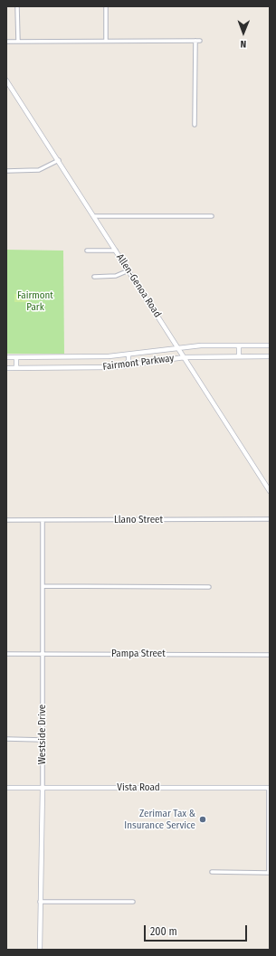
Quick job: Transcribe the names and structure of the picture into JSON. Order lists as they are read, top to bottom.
{
  "streets": {
    "main road": [
      "Allen-Genoa Road",
      "Fairmont Parkway",
      "Westside Drive",
      "Vista Road"
    ],
    "street": ["Llano Street", "Pampa Street"]
  },
  "crossings": [
    ["Allen-Genoa Road", "Fairmont Parkway"],
    ["Llano Street", "Westside Drive"],
    ["Pampa Street", "Westside Drive"],
    ["Westside Drive", "Vista Road"]
  ],
  "parks": ["Fairmont Park"],
  "places": ["Zerimar Tax & Insurance Service"],
  "scale_bar": "200 m",
  "north": "bottom"
}
